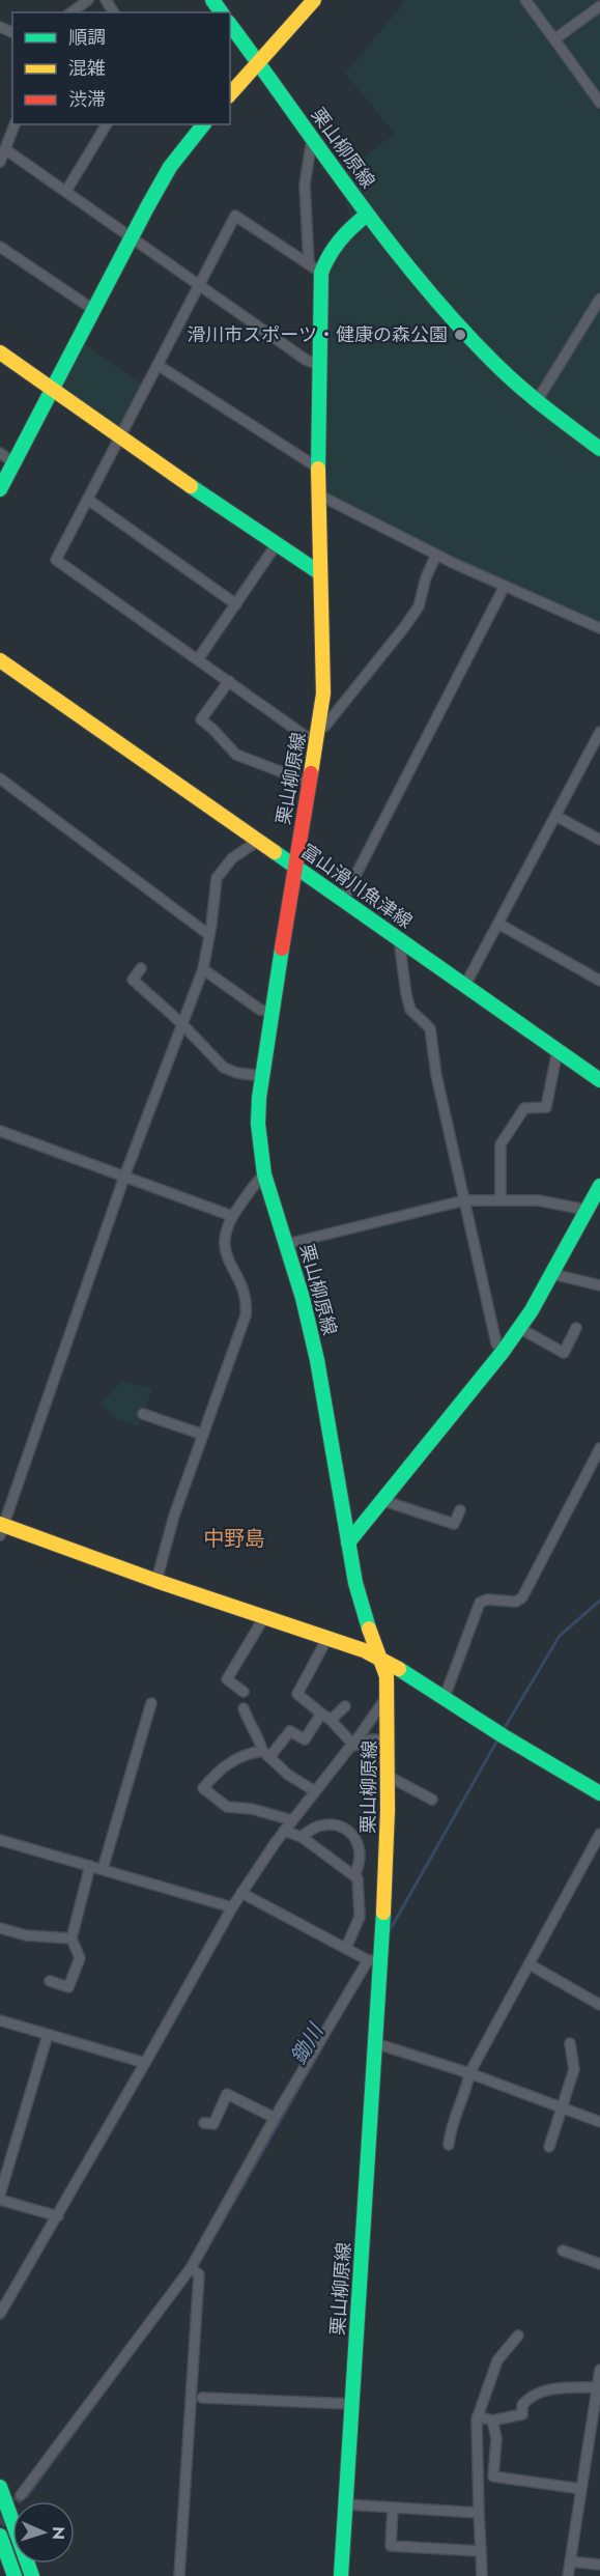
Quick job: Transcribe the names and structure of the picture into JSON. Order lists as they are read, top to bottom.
{
  "streets": {
    "main road": ["栗山柳原線", "富山滑川魚津線"]
  },
  "crossings": [
    ["栗山柳原線", "富山滑川魚津線"]
  ],
  "districts": ["中野島"],
  "water": ["鋤川"],
  "places": ["滑川市スポーツ・健康の森公園"],
  "legend": ["順調", "混雑", "渋滞"],
  "north": "right"
}
